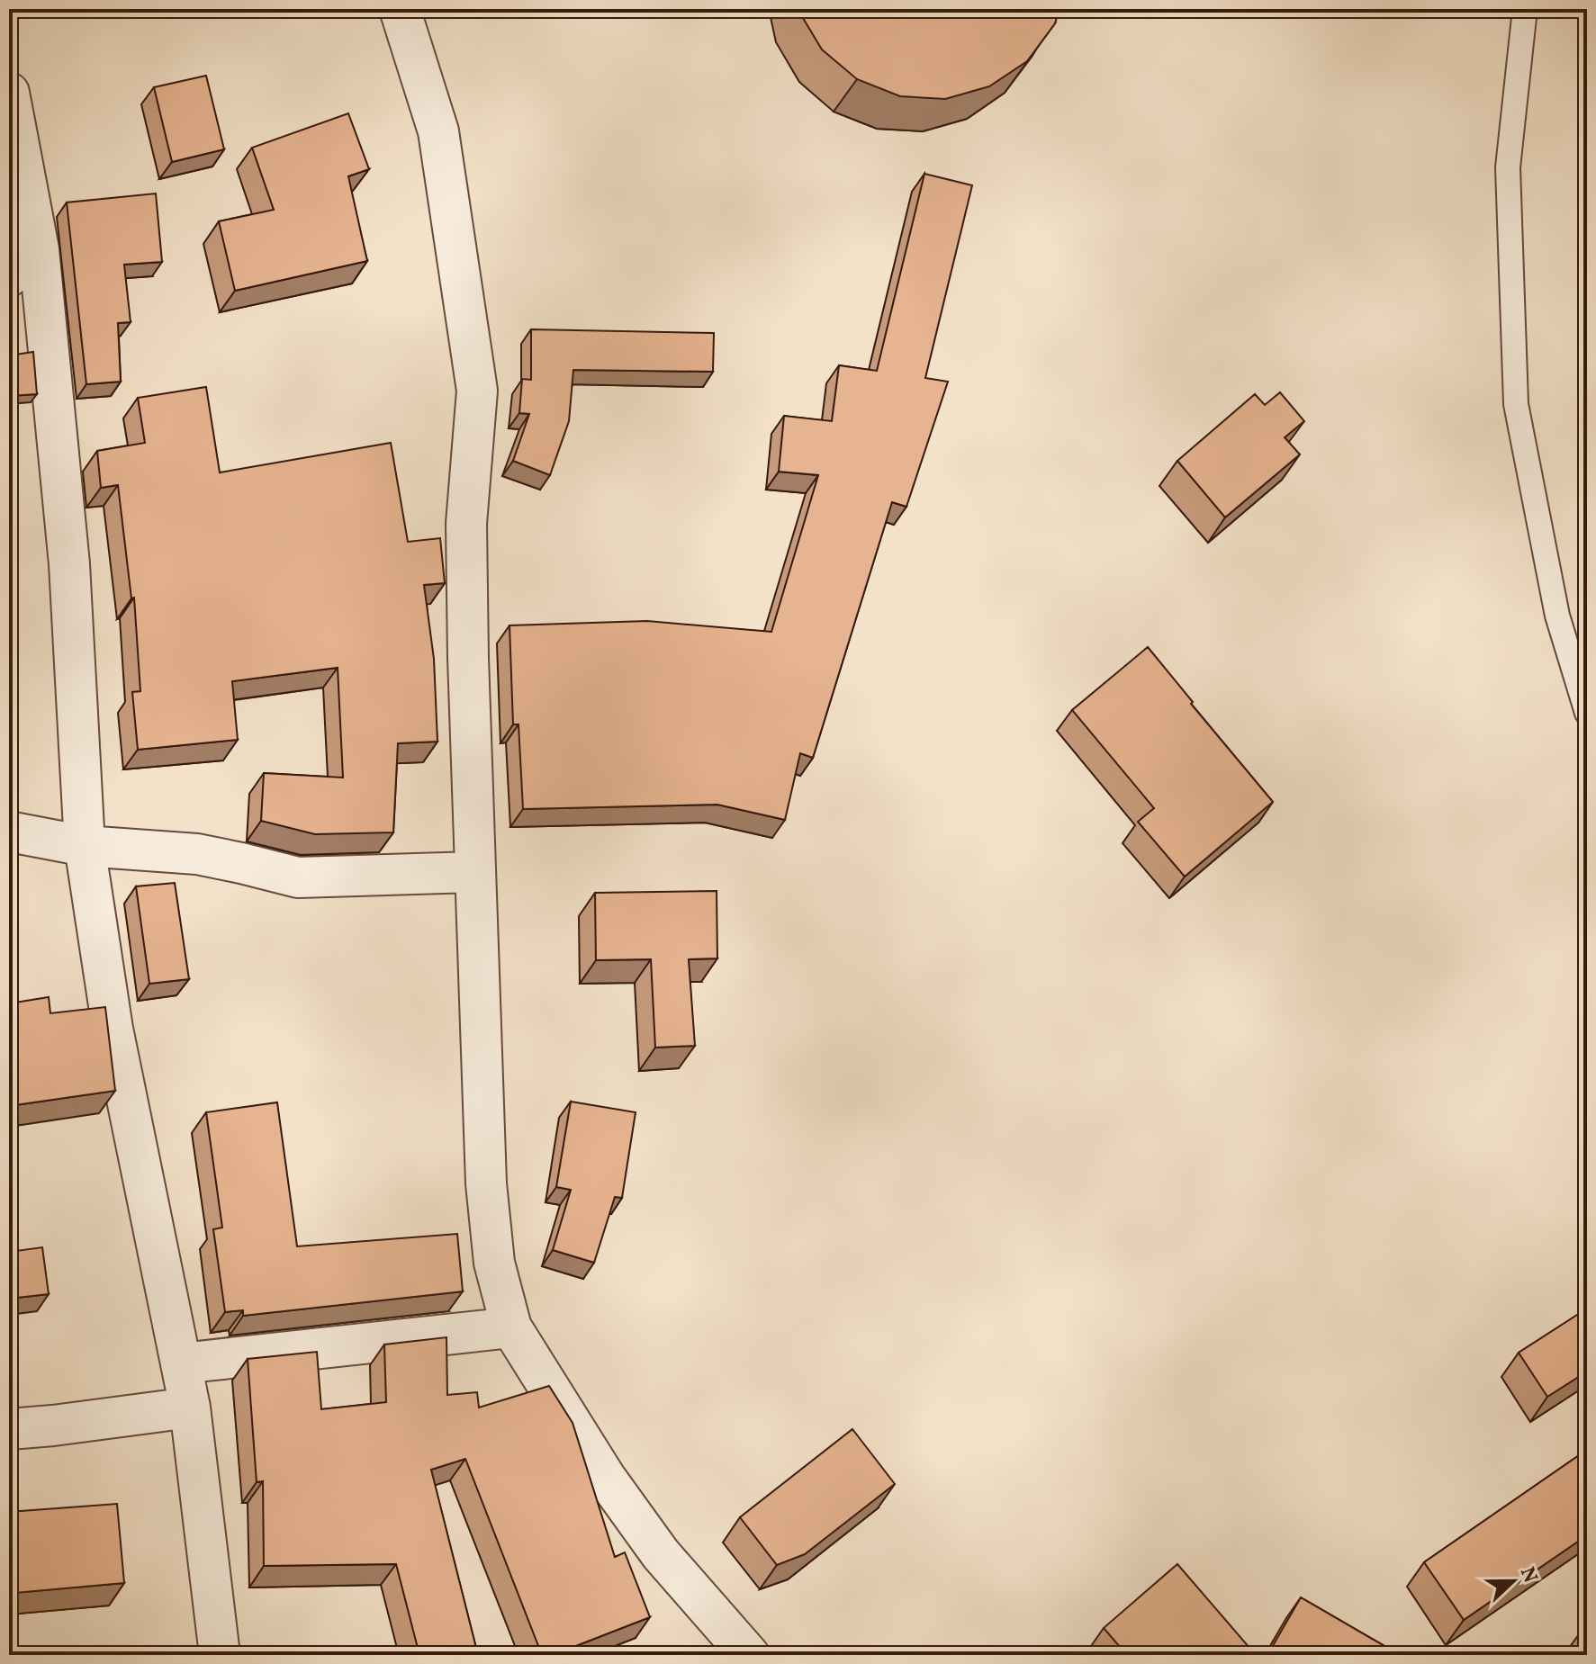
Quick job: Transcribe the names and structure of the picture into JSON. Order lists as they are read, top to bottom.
{
  "north": "right"
}
